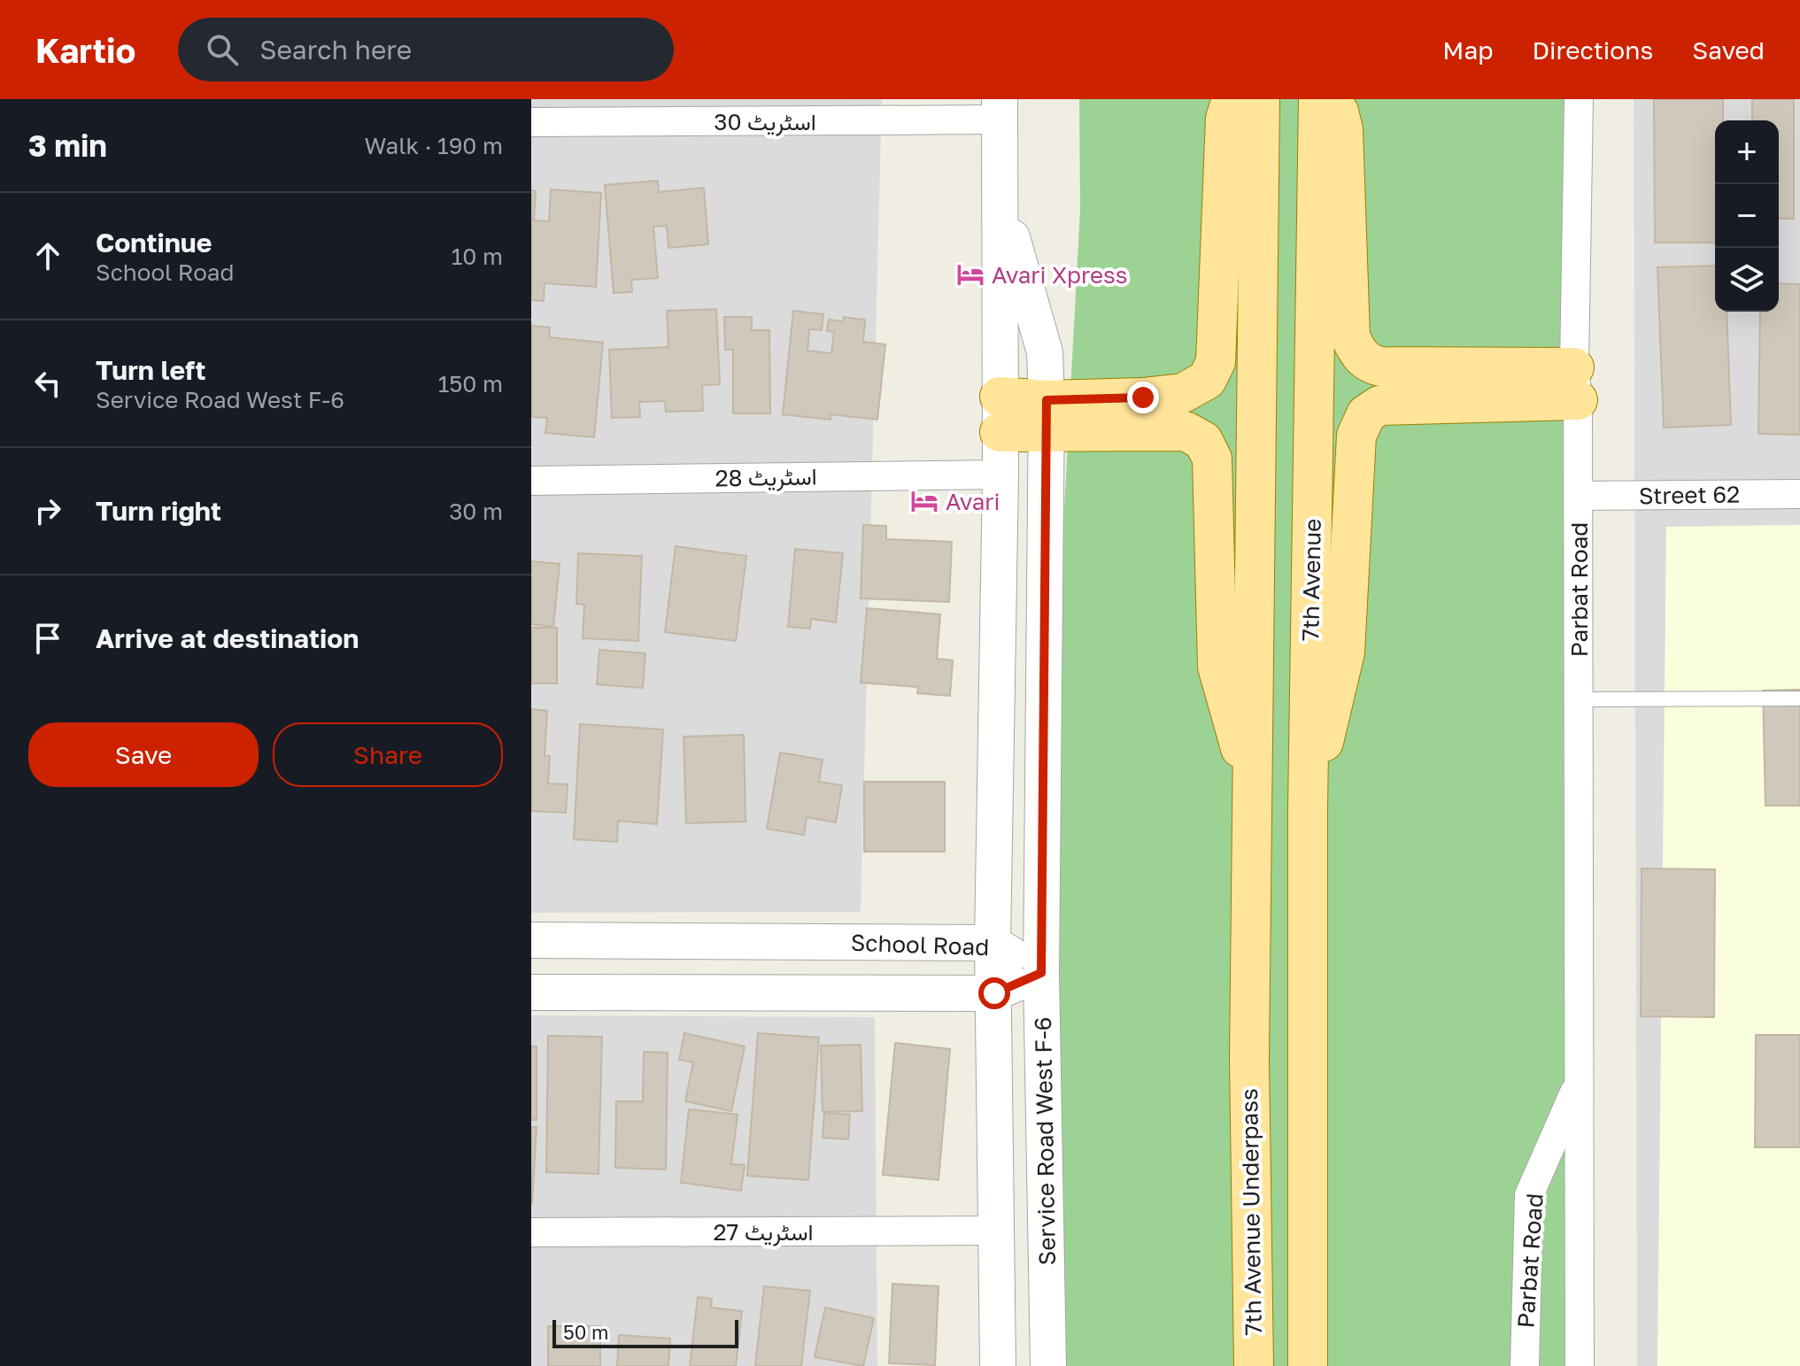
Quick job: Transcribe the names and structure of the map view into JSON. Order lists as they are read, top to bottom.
{
  "streets": {
    "main road": ["7th Avenue", "7th Avenue Underpass"],
    "street": [
      "اسٹریٹ 30",
      "اسٹریٹ 28",
      "Street 62",
      "Parbat Road",
      "School Road",
      "Service Road West F-6",
      "اسٹریٹ 27"
    ]
  },
  "crossings": [
    ["اسٹریٹ 30", "Service Road West F-6"],
    ["اسٹریٹ 28", "Service Road West F-6"],
    ["Street 62", "Parbat Road"],
    ["School Road", "Service Road West F-6"],
    ["Service Road West F-6", "اسٹریٹ 27"]
  ],
  "places": {
    "hotel": ["Avari Xpress", "Avari"]
  },
  "scale_bar": "50 m",
  "page": {
    "header": "Kartio",
    "search": "Search here",
    "nav": ["Map", "Directions", "Saved"],
    "heading": ["3 min", "Walk · 190 m"],
    "map_buttons": ["+", "−"],
    "list": [
      ["Continue", "School Road", "10 m"],
      ["Turn left", "Service Road West F-6", "150 m"],
      ["Turn right", "30 m"],
      "Arrive at destination"
    ],
    "buttons": ["Save", "Share"],
    "scale": "50 m"
  }
}
